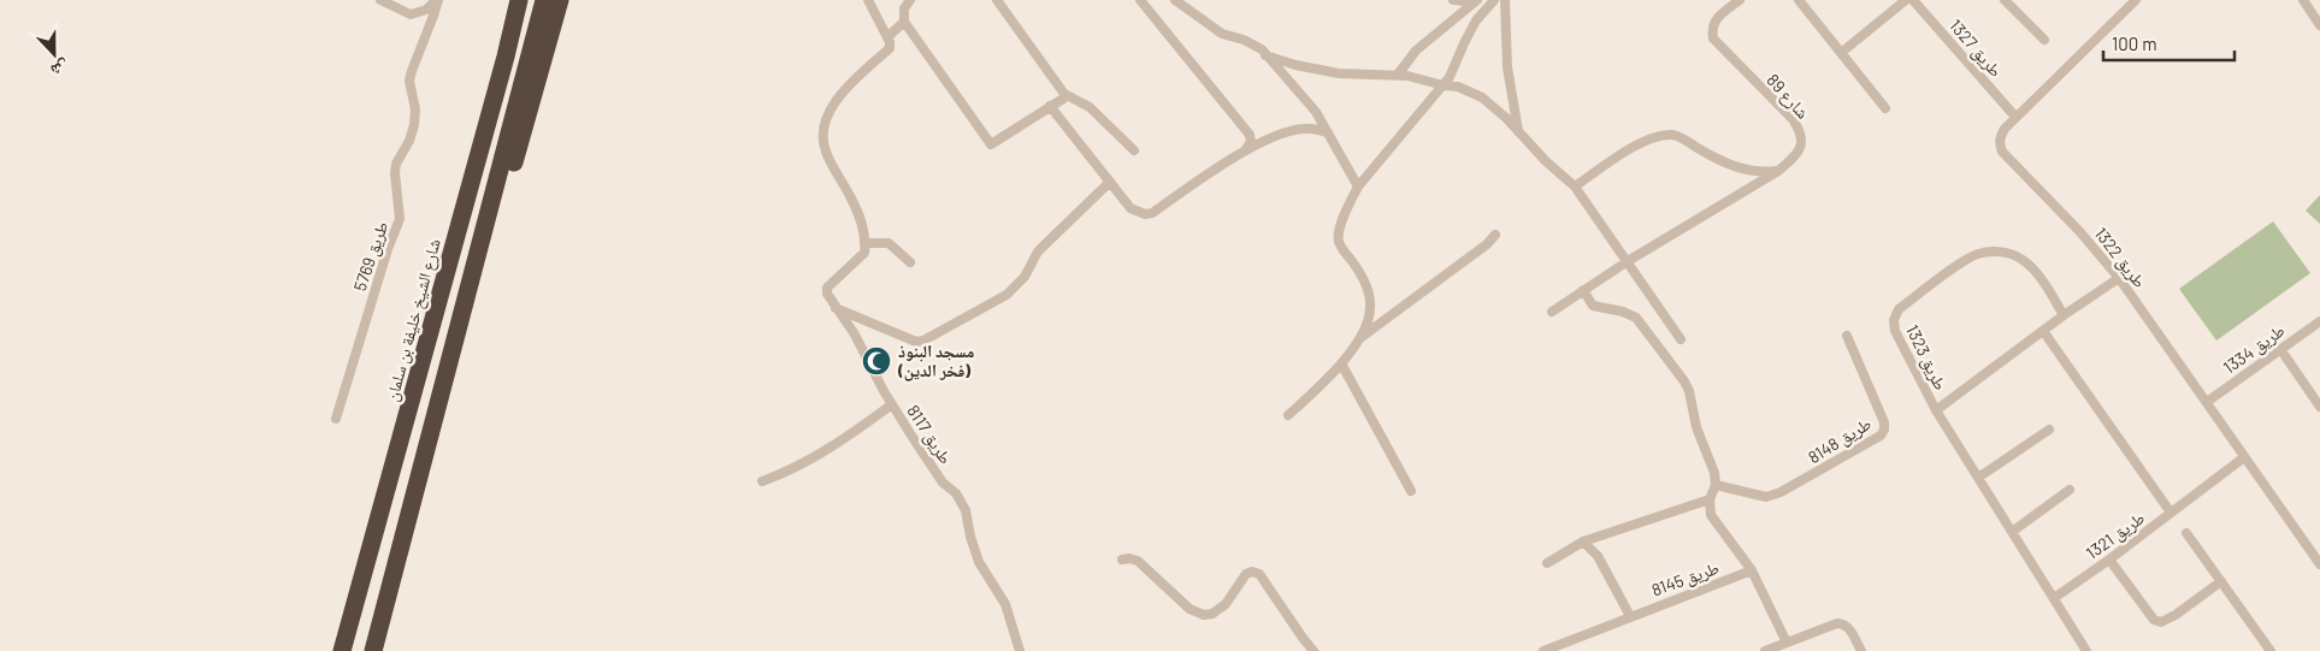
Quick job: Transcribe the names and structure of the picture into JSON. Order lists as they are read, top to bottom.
{
  "streets": {
    "highway": ["شارع الشيخ خليفة بن سلمان"],
    "street": [
      "طريق 1327",
      "شارع 89",
      "طريق 5769",
      "طريق 1322",
      "طريق 1334",
      "طريق 1323",
      "طريق 8117",
      "طريق 8148",
      "طريق 1321",
      "طريق 8145"
    ]
  },
  "crossings": [
    ["طريق 1327", "طريق 1322"],
    ["طريق 1322", "طريق 1334"],
    ["طريق 1322", "طريق 1321"],
    ["طريق 1323", "طريق 1321"]
  ],
  "places": {
    "mosque": ["مسجد البنوذ (فخر الدين)"]
  },
  "scale_bar": "100 m",
  "north": "bottom"
}
